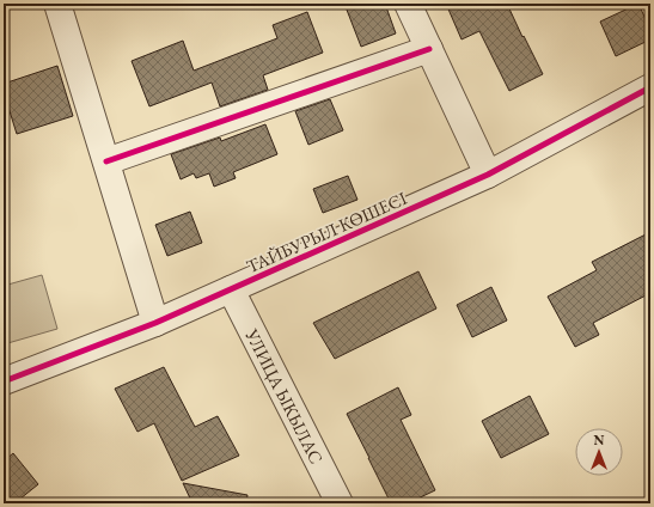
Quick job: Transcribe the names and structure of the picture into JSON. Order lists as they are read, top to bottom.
{
  "streets": {
    "street": ["ТАЙБУРЫЛ КӨШЕСІ", "УЛИЦА ЫКЫЛАС"]
  },
  "crossings": [
    ["ТАЙБУРЫЛ КӨШЕСІ", "УЛИЦА ЫКЫЛАС"]
  ],
  "north": "top"
}
